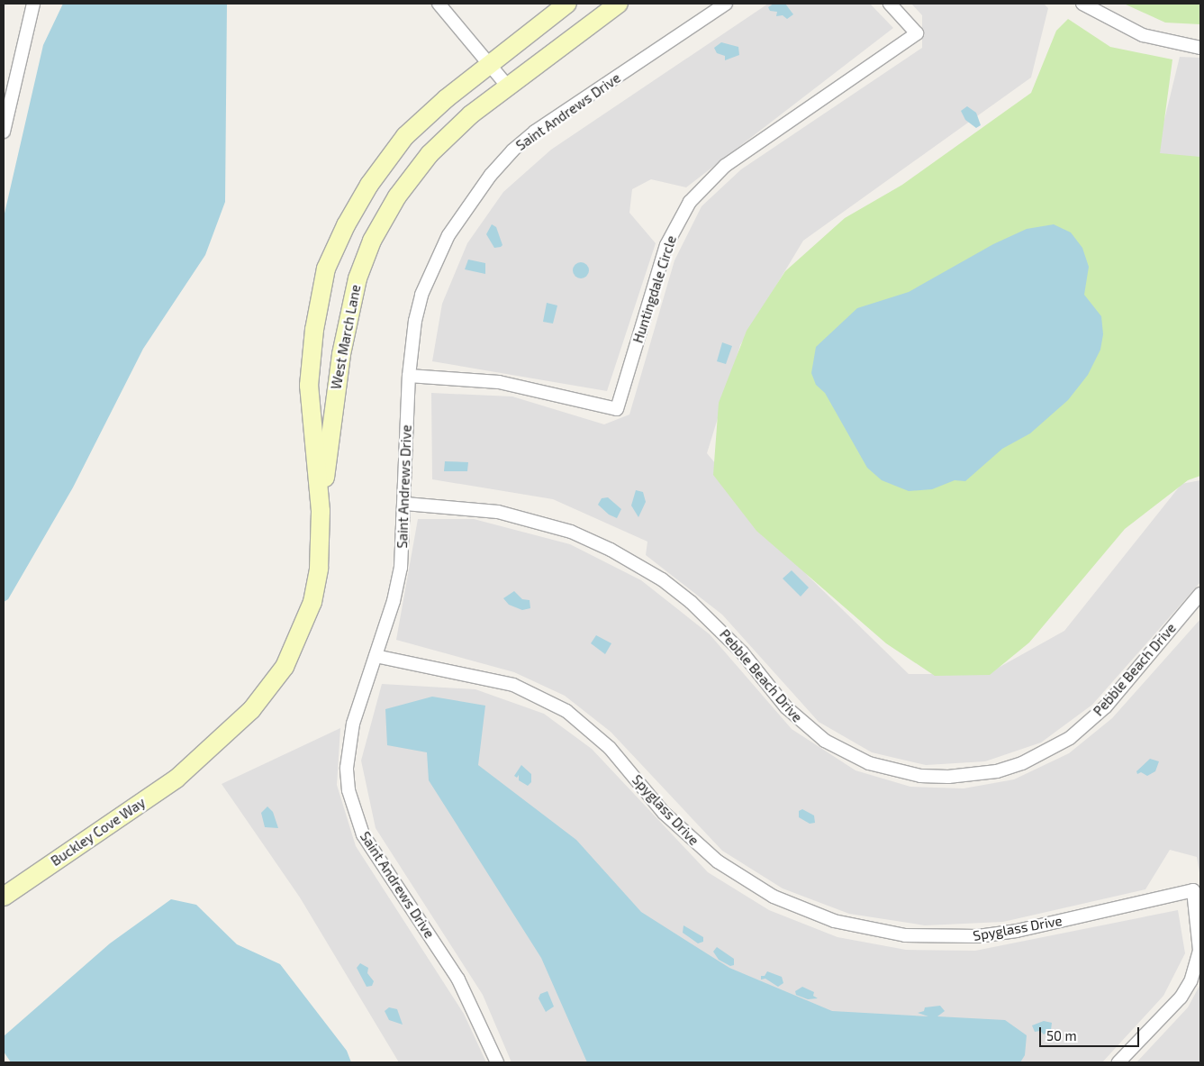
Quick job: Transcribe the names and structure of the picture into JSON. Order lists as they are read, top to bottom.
{
  "streets": {
    "street": [
      "Saint Andrews Drive",
      "Huntingdale Circle",
      "West March Lane",
      "Pebble Beach Drive",
      "Spyglass Drive",
      "Buckley Cove Way"
    ]
  },
  "crossings": [
    ["Saint Andrews Drive", "Huntingdale Circle"],
    ["Saint Andrews Drive", "Pebble Beach Drive"],
    ["Saint Andrews Drive", "Spyglass Drive"],
    ["West March Lane", "Buckley Cove Way"]
  ],
  "scale_bar": "50 m"
}
